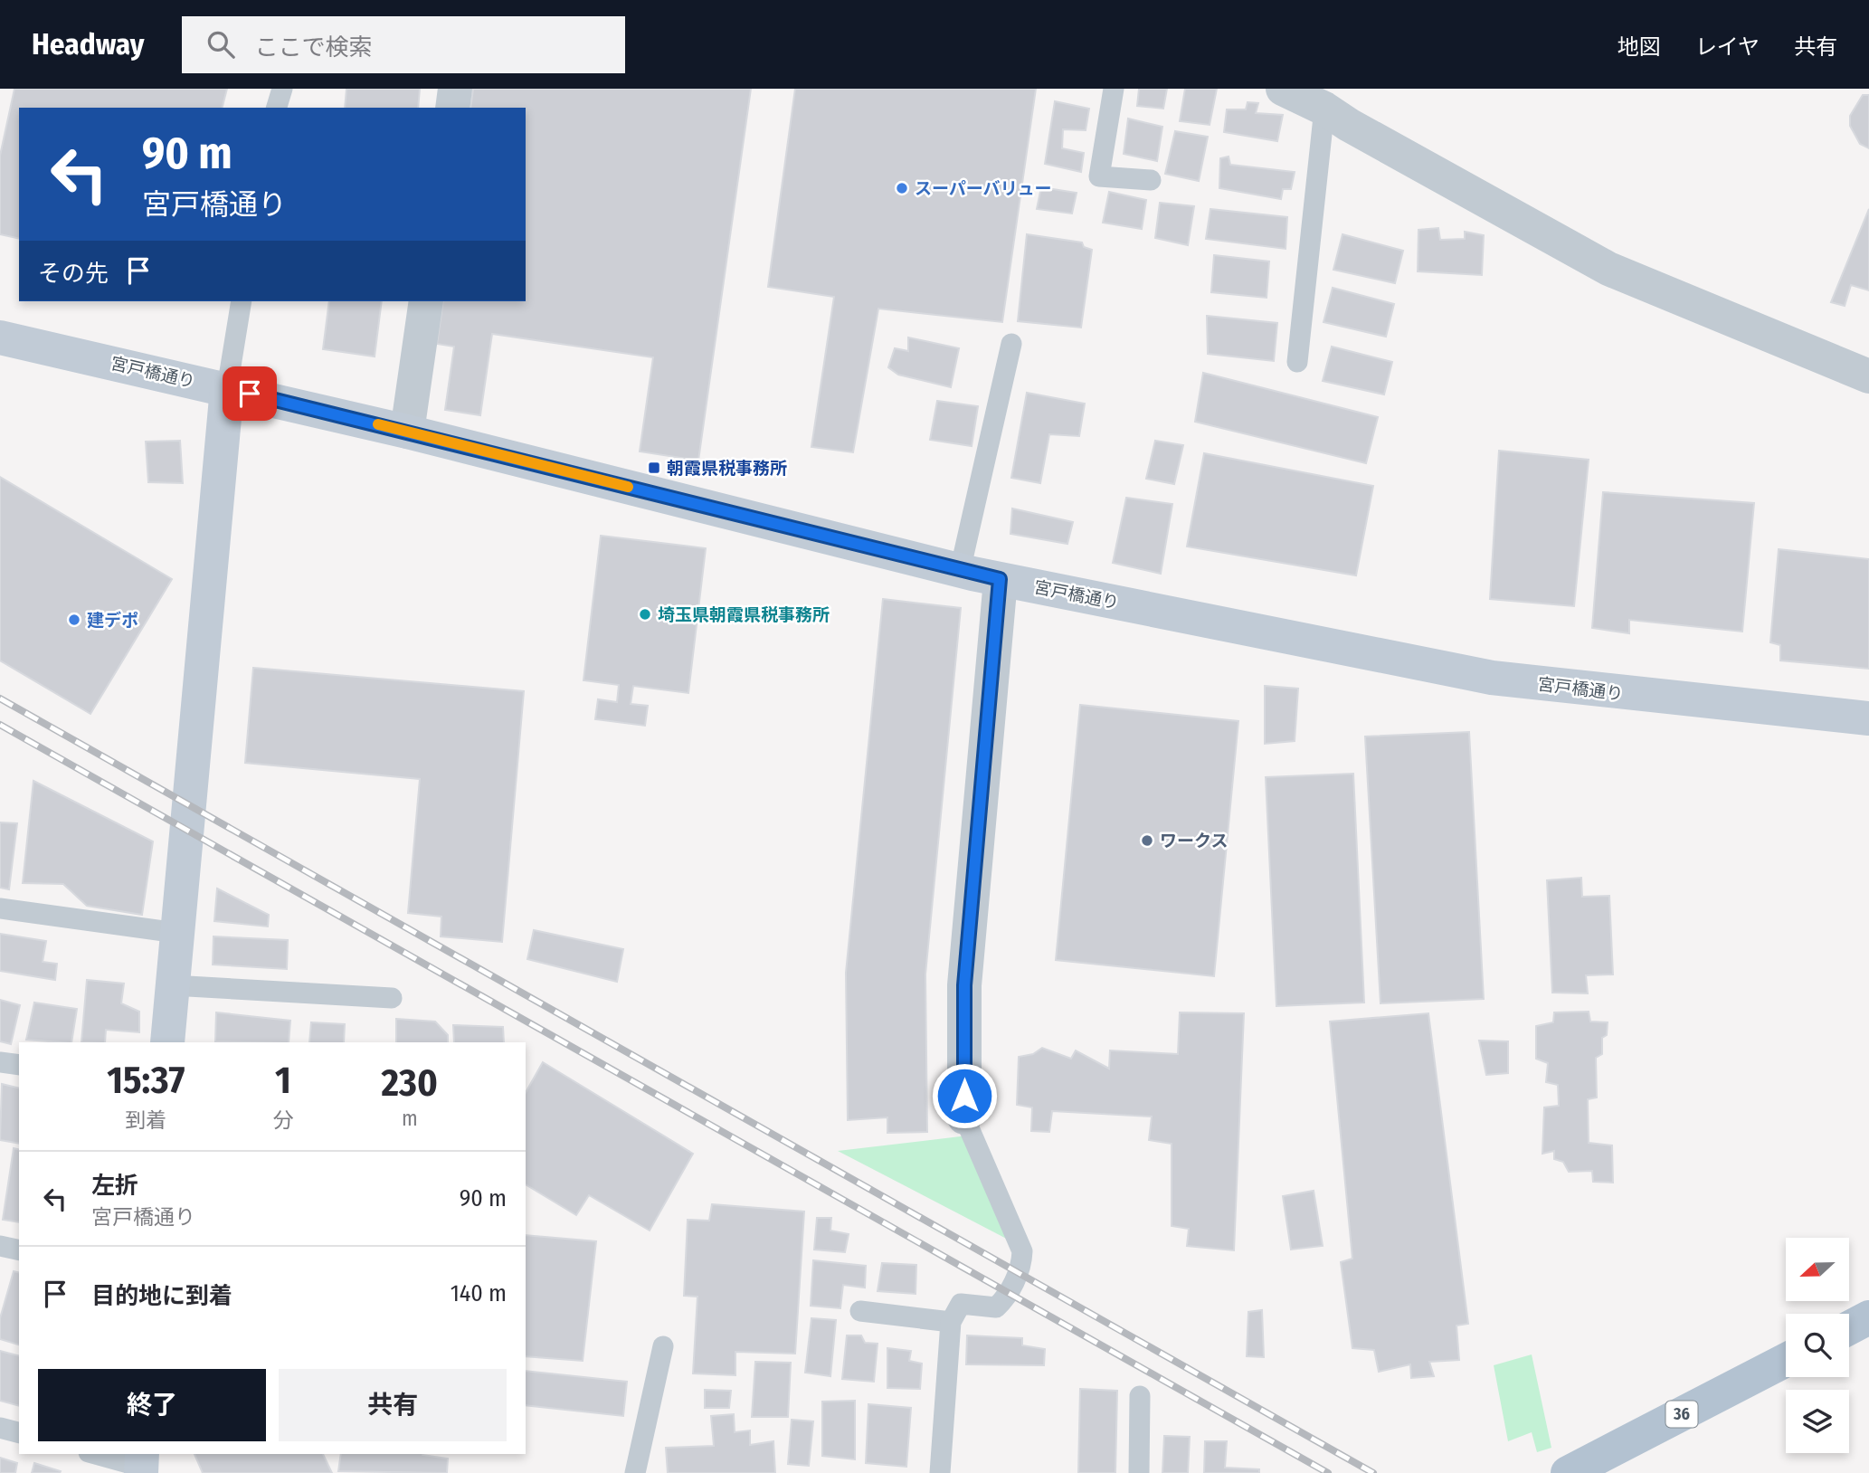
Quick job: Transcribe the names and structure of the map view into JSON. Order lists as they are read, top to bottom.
{
  "streets": {
    "main road": ["36"],
    "street": ["宮戸橋通り"]
  },
  "places": {
    "other": [
      "スーパーバリュー",
      "埼玉県朝霞県税事務所",
      "建デポ",
      "ワークス"
    ],
    "transit": ["朝霞県税事務所"]
  },
  "north": "left",
  "page": {
    "header": "Headway",
    "search": "ここで検索",
    "nav": ["地図", "レイヤ", "共有"],
    "turn": ["90 m", "宮戸橋通り"],
    "then": "その先",
    "eta": [
      "15:37",
      "到着",
      "1",
      "分",
      "230",
      "m"
    ],
    "list": [
      {
        "name": "左折",
        "note": "宮戸橋通り",
        "value": "90 m"
      },
      {
        "name": "目的地に到着",
        "value": "140 m"
      }
    ],
    "buttons": ["終了", "共有"]
  }
}
